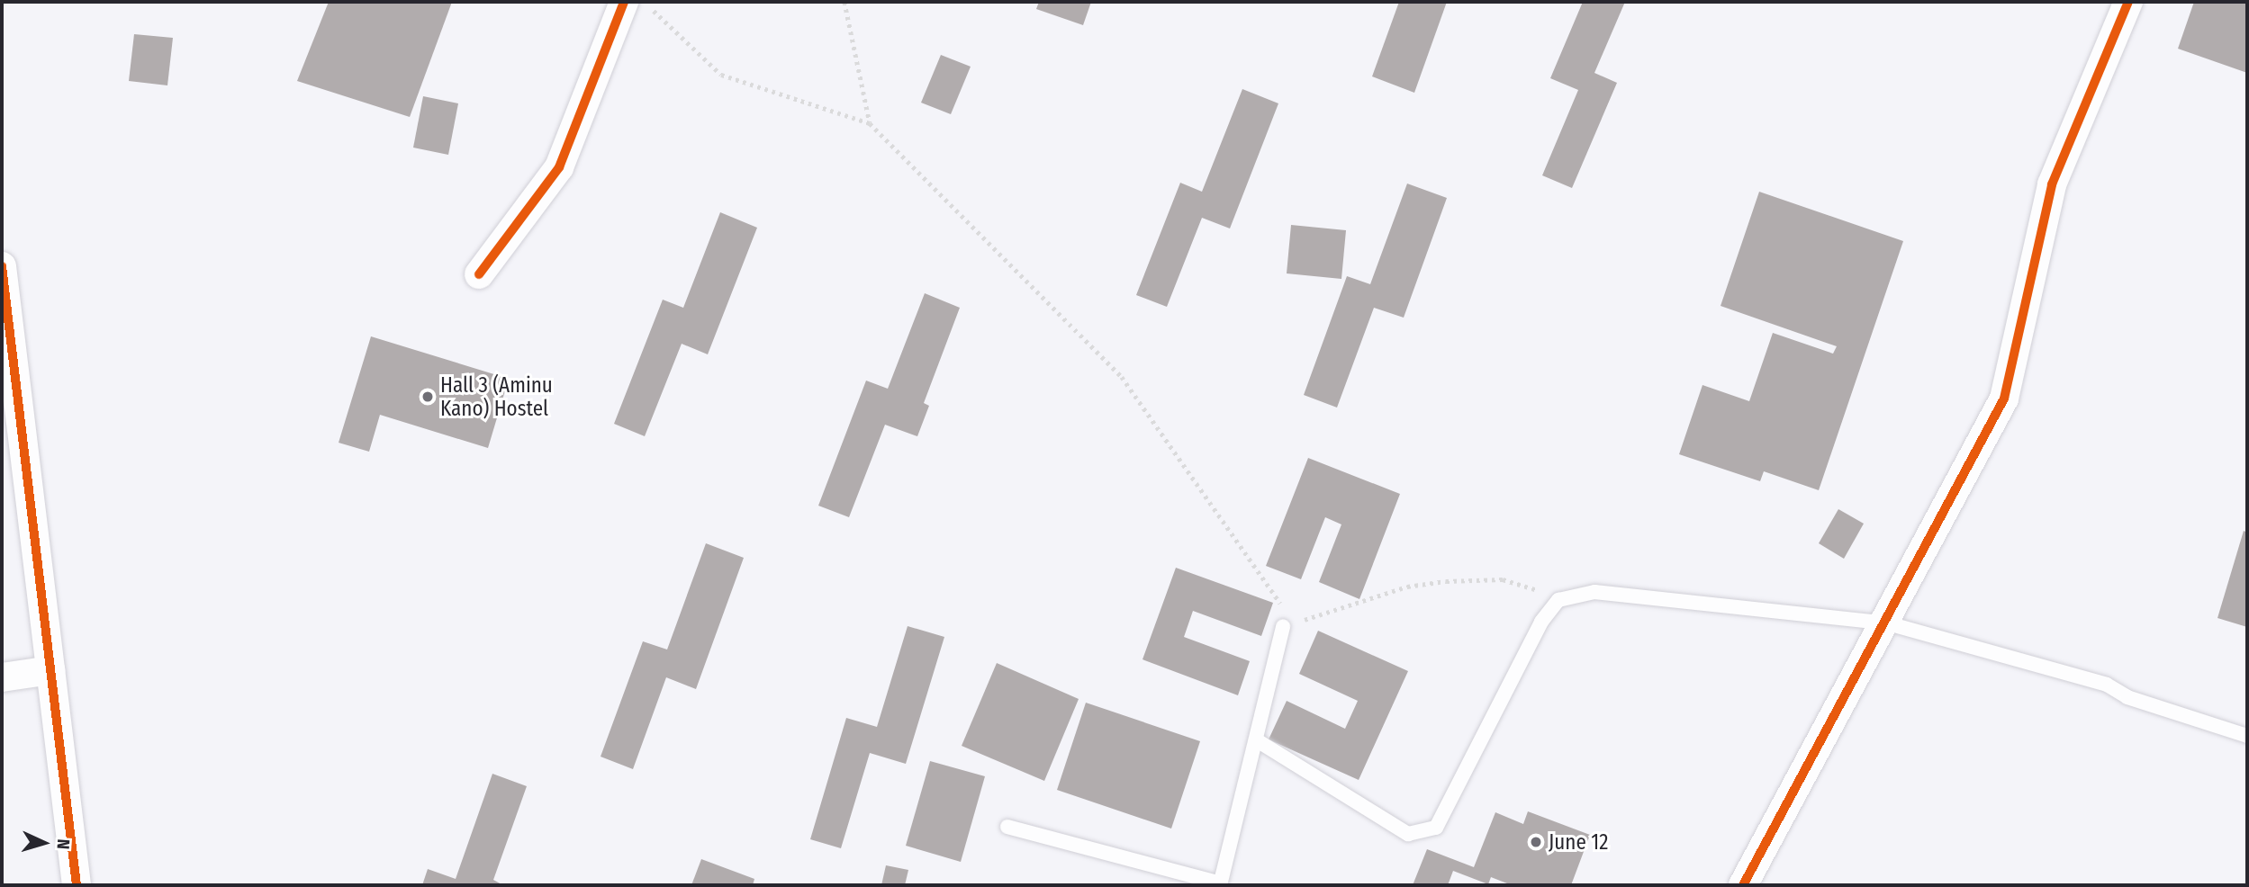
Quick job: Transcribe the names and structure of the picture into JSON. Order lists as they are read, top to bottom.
{
  "places": ["Hall 3 (Aminu Kano) Hostel", "June 12"],
  "north": "right"
}
